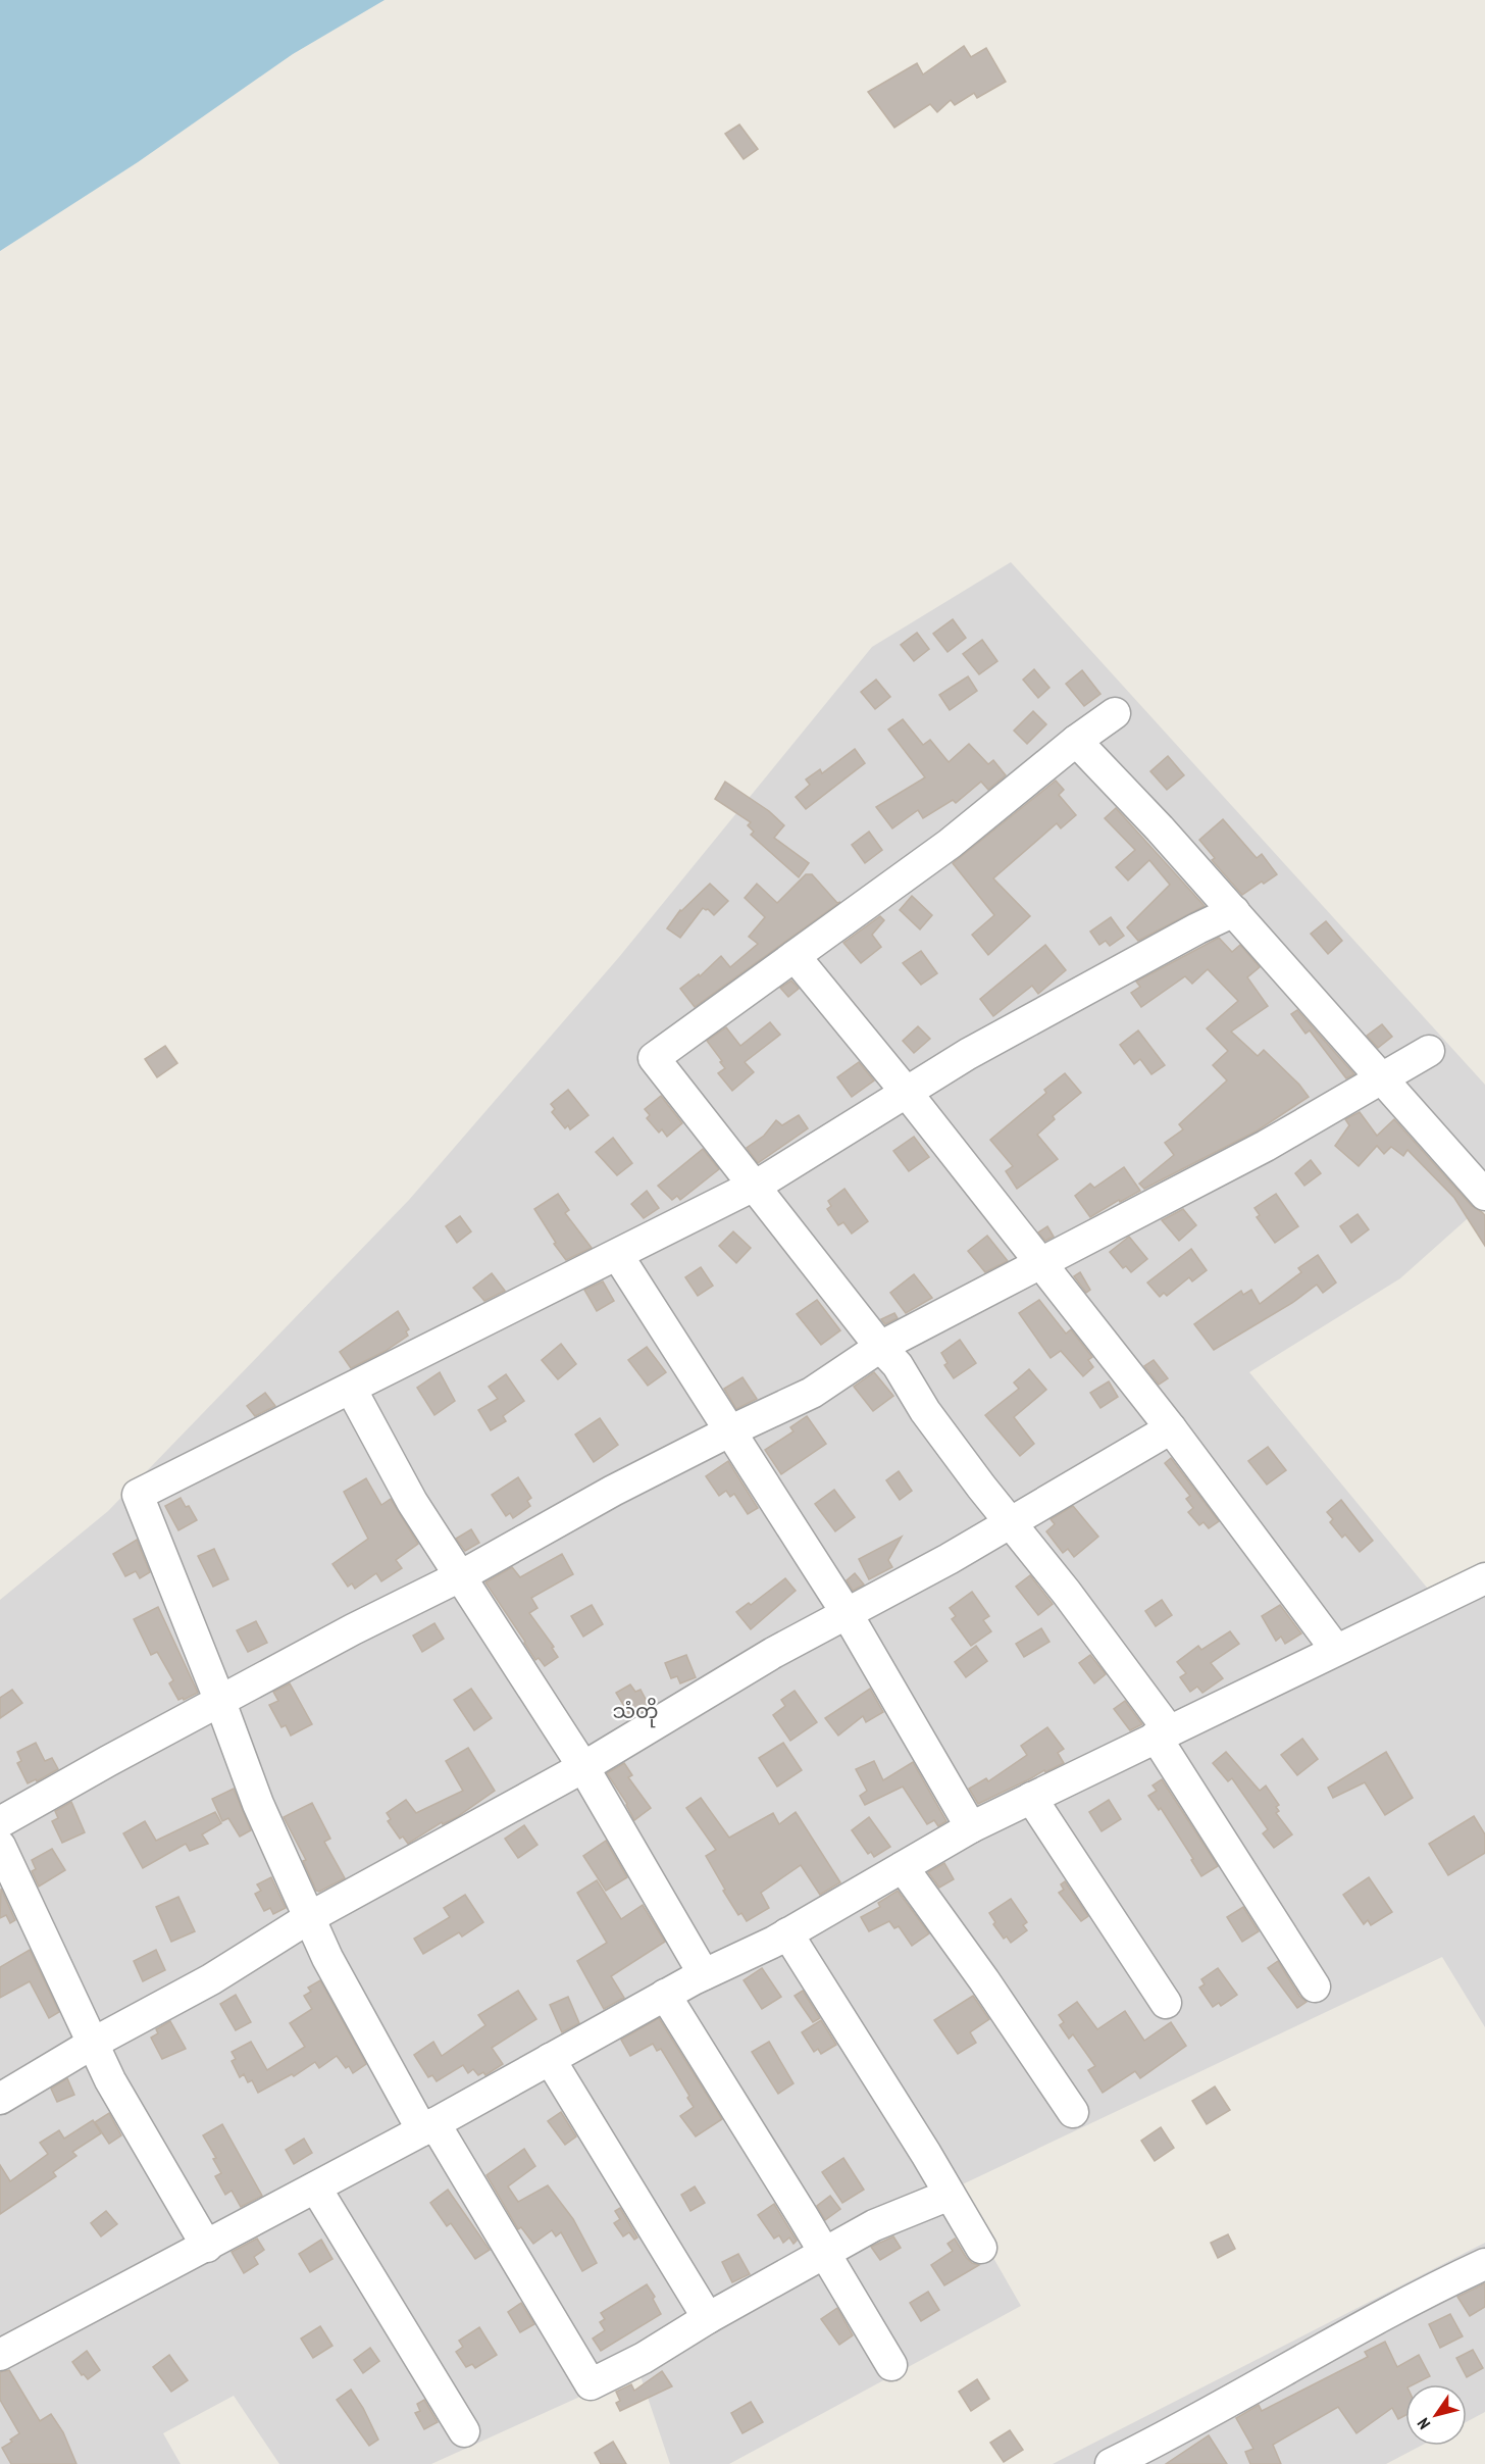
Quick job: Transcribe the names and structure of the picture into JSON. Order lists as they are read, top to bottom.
{
  "districts": ["သံတို"],
  "north": "bottom left"
}
